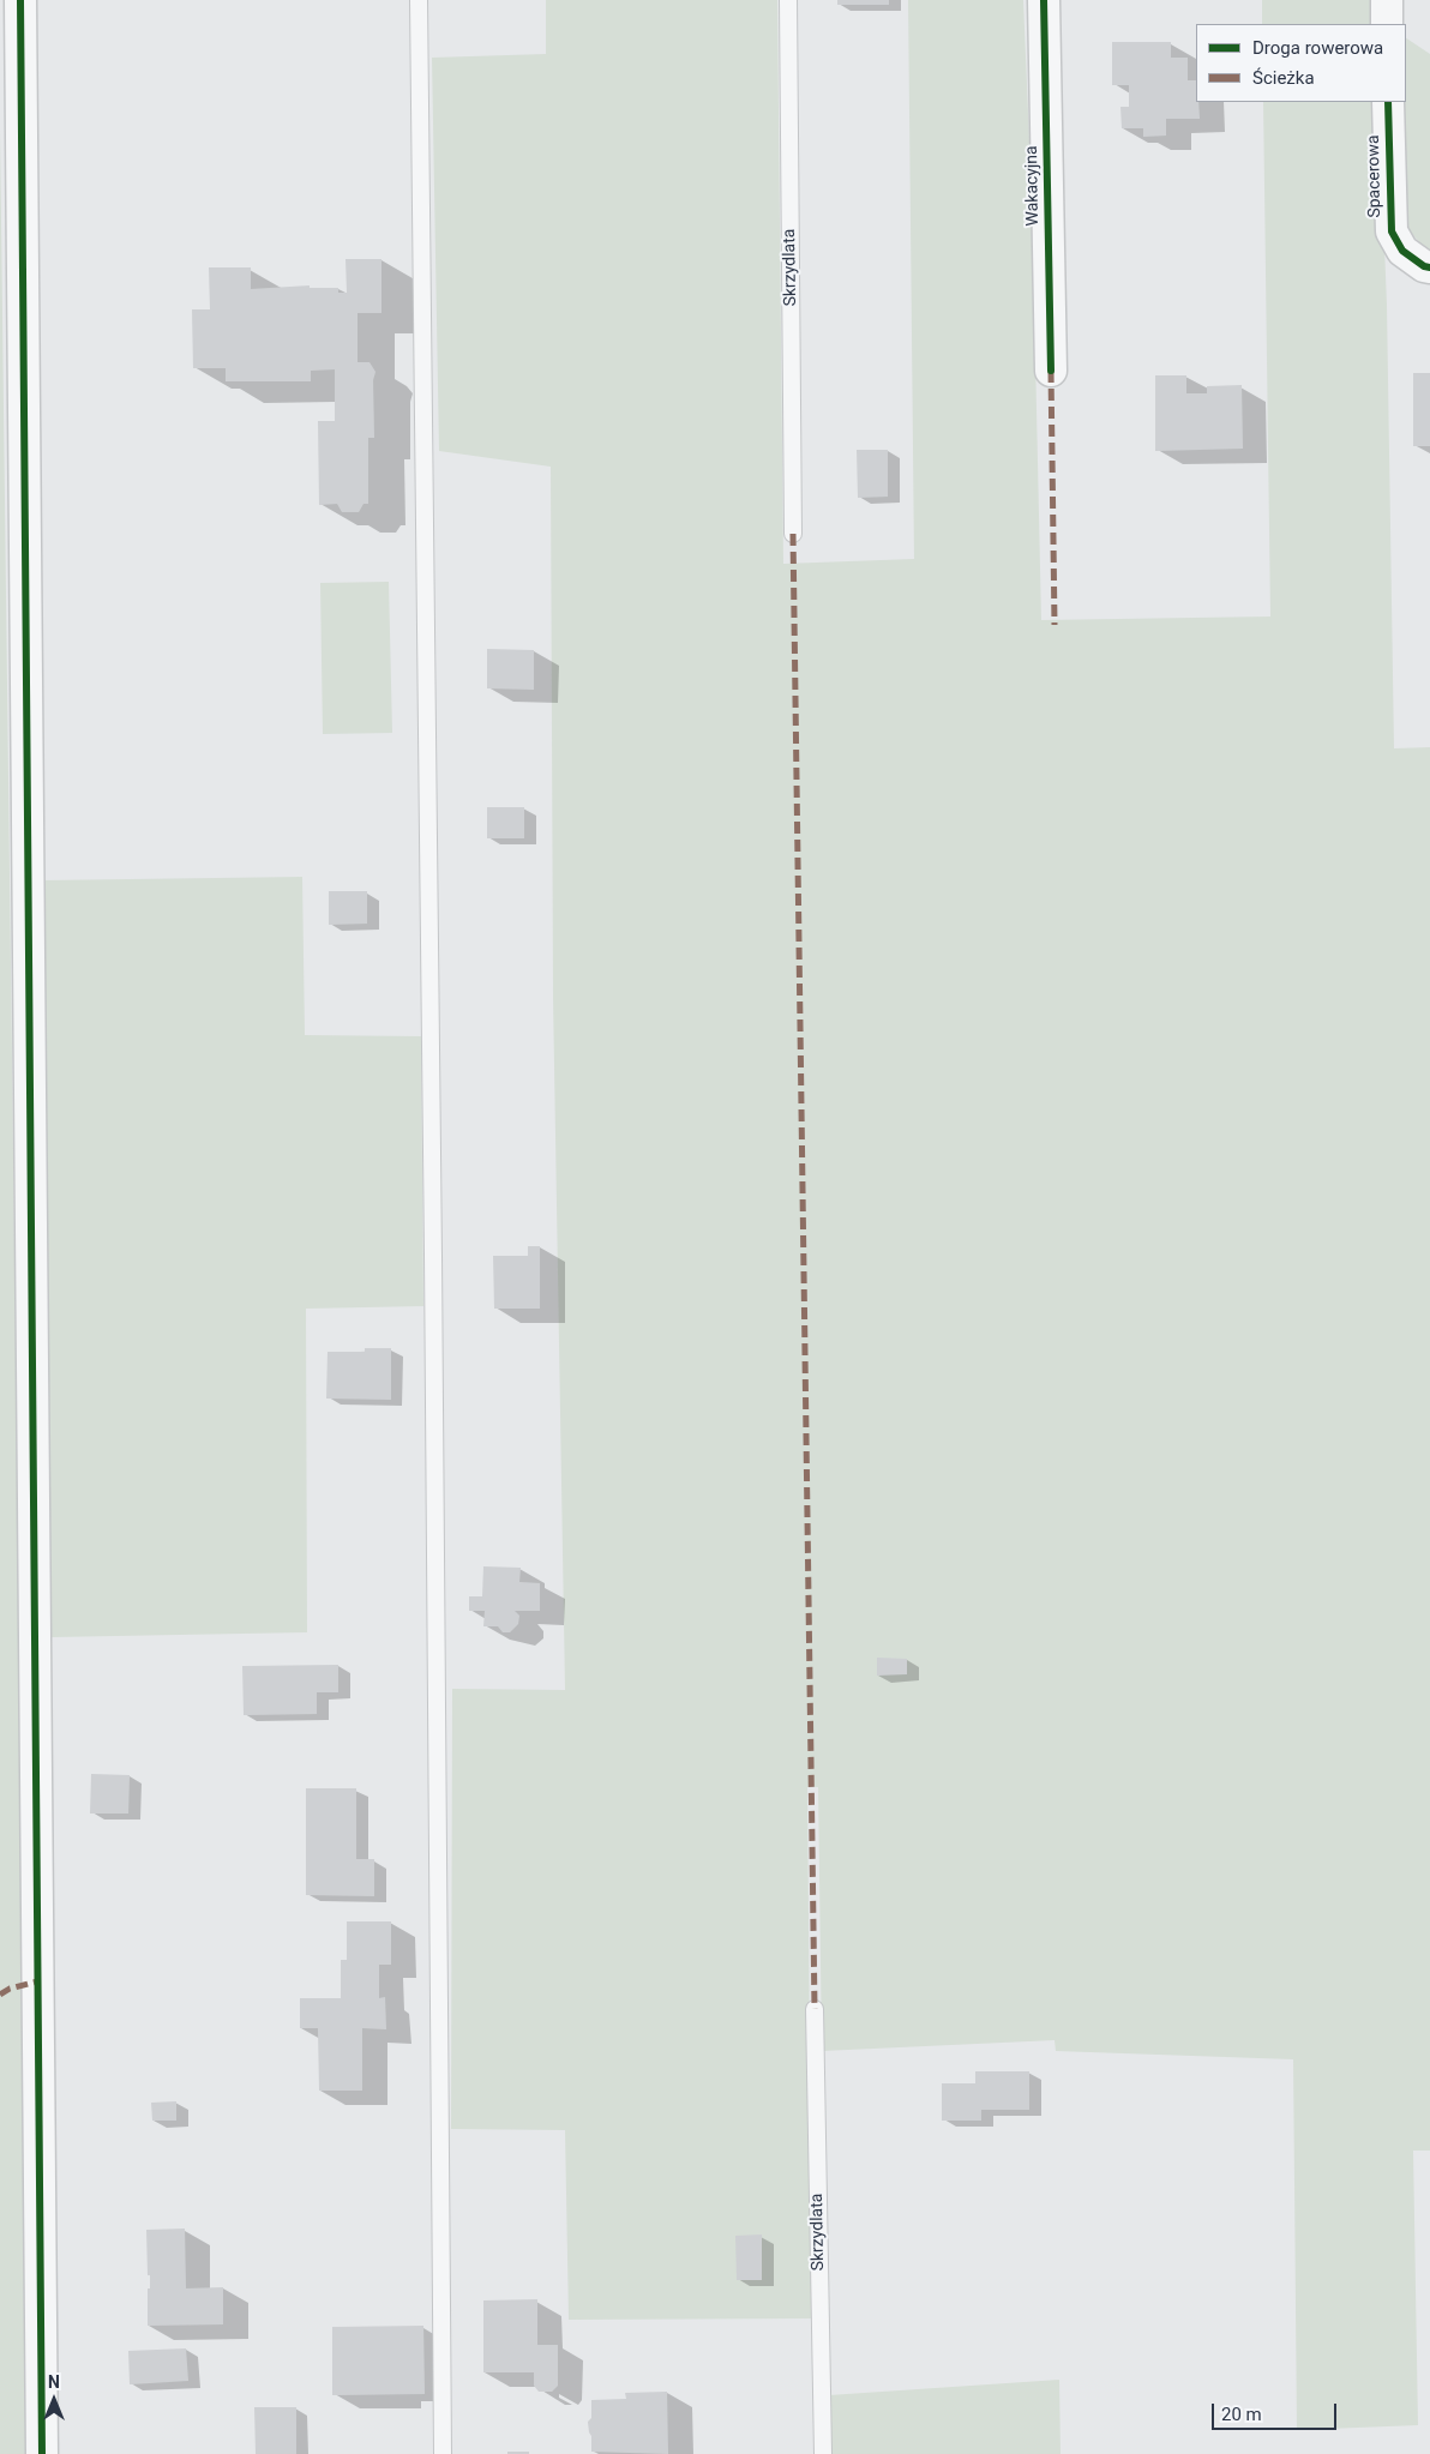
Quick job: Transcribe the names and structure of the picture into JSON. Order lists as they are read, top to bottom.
{
  "streets": {
    "street": ["Spacerowa", "Wakacyjna"],
    "lane": ["Skrzydlata"]
  },
  "legend": ["Droga rowerowa", "Ścieżka"],
  "scale_bar": "20 m",
  "north": "top"
}
